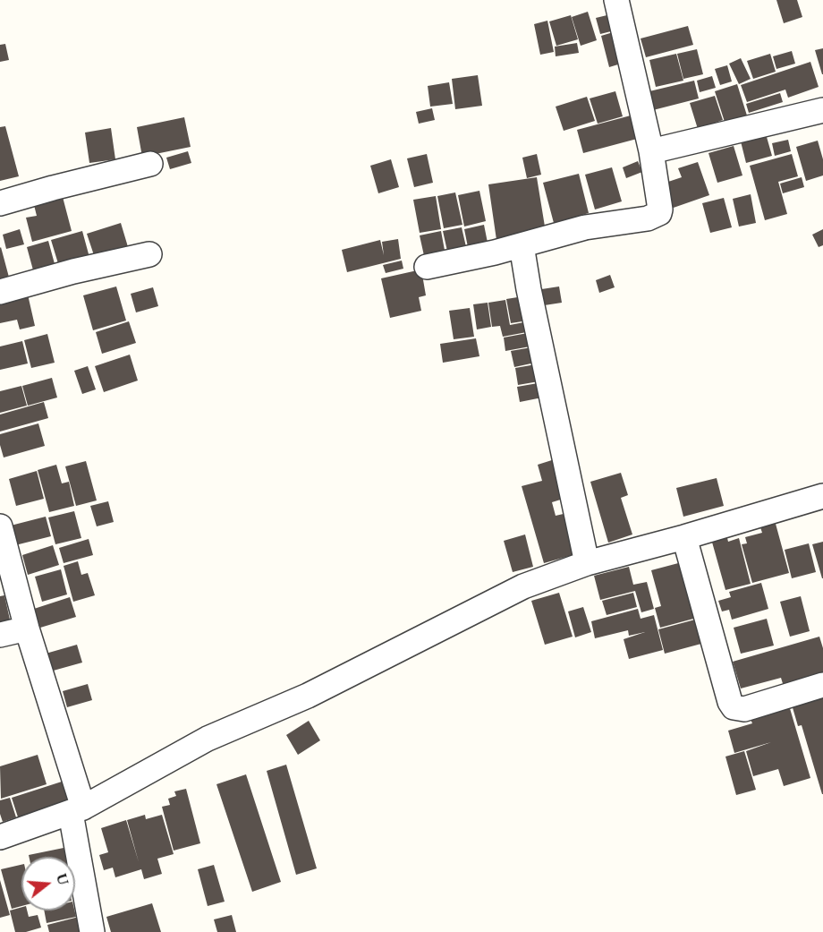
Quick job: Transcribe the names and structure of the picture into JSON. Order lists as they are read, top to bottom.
{
  "north": "right"
}
